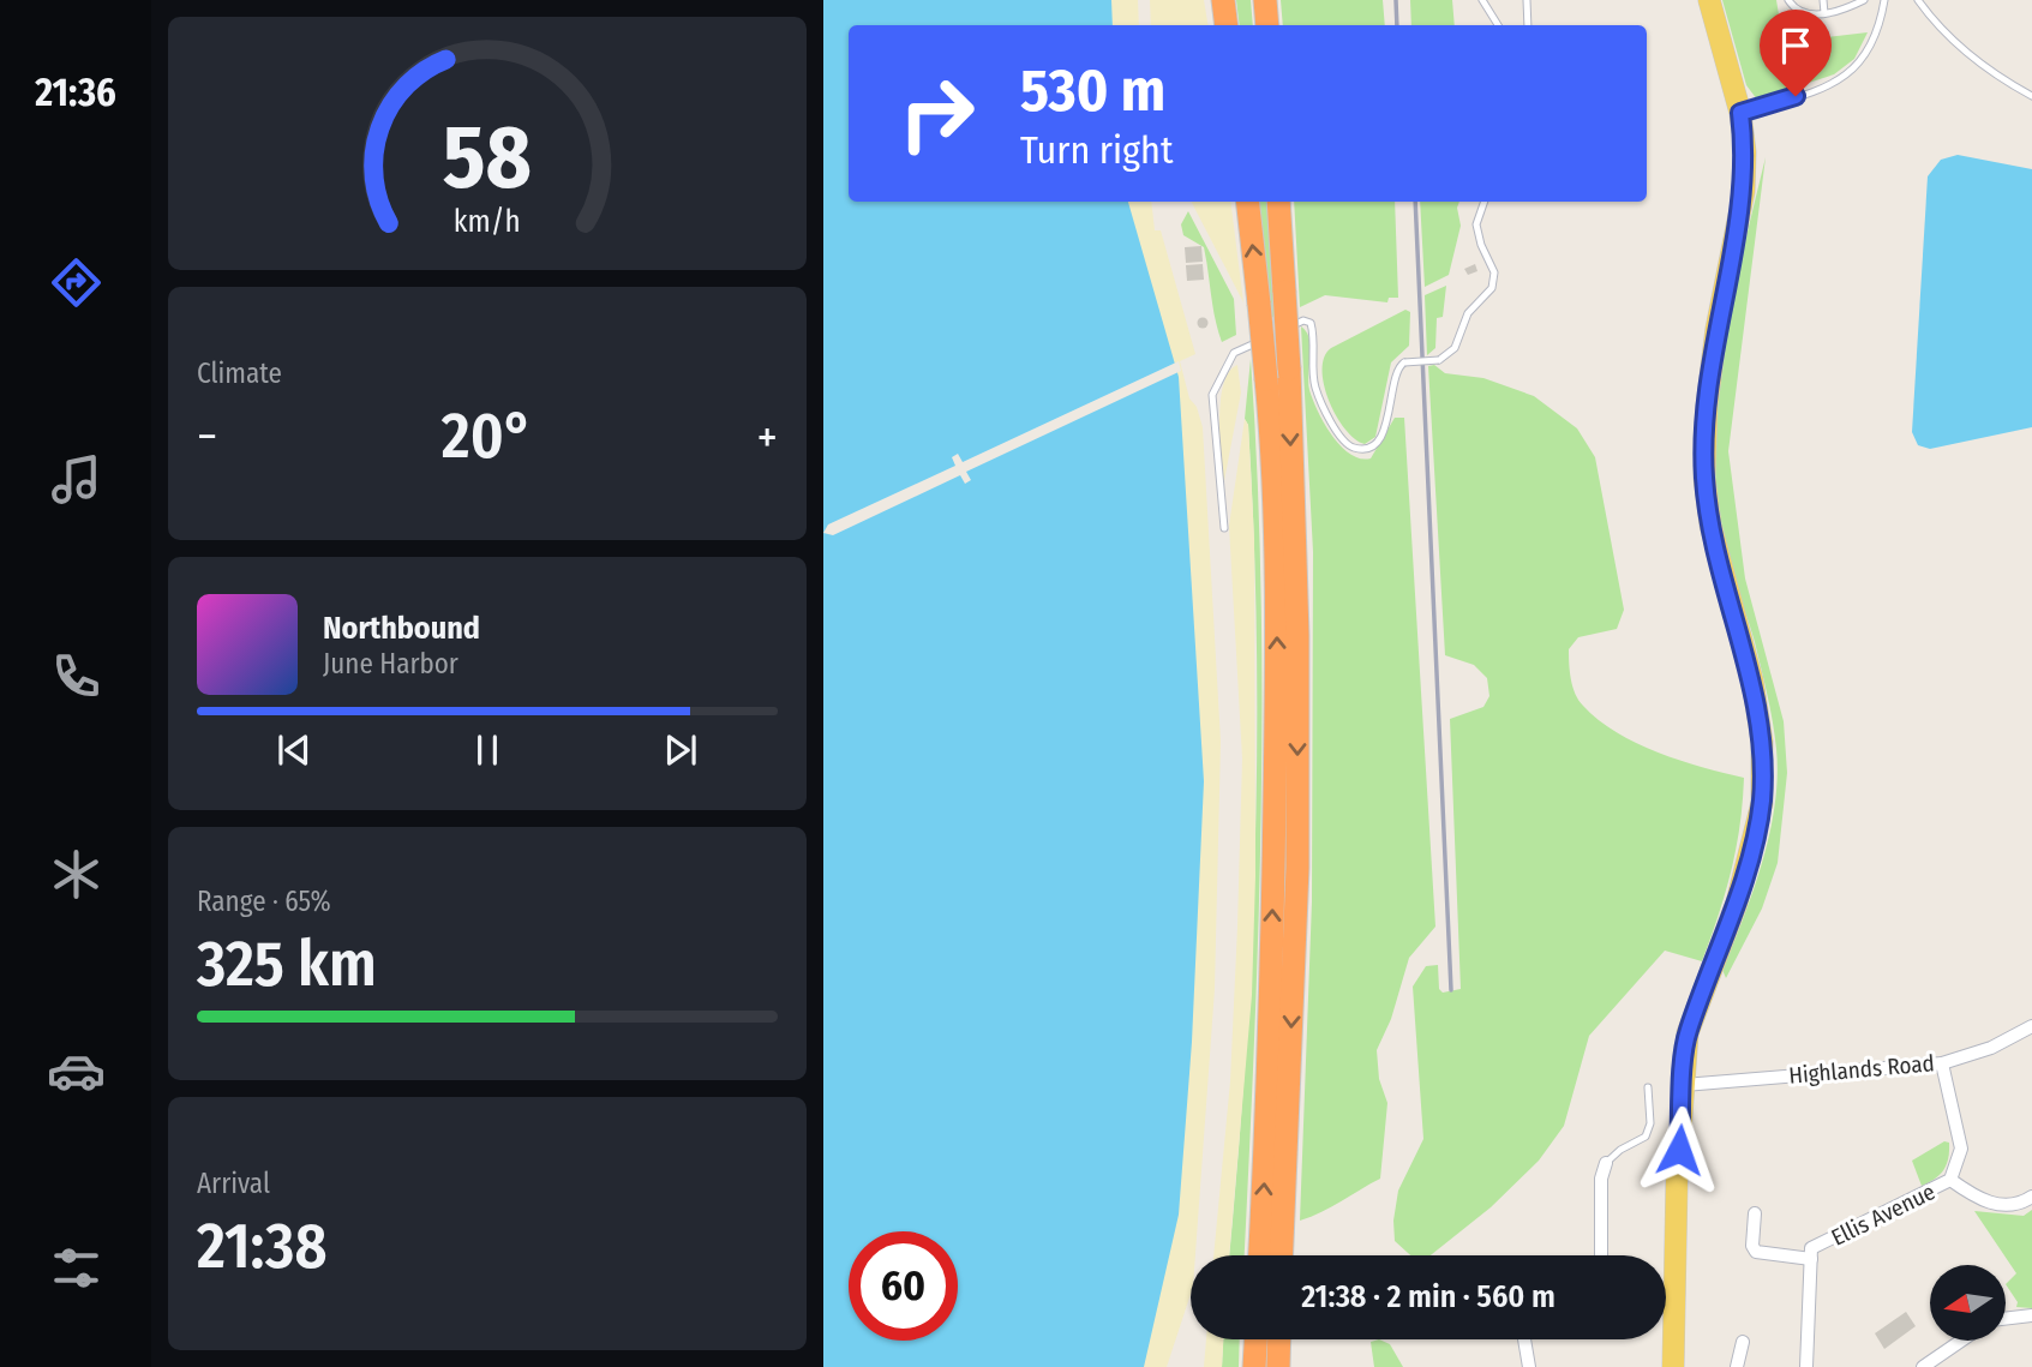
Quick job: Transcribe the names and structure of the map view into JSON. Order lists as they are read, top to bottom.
{
  "streets": {
    "street": ["Highlands Road", "Ellis Avenue"]
  },
  "crossings": [
    ["Highlands Road", "Ellis Avenue"]
  ],
  "north": "left",
  "page": {
    "tabs": "21:36",
    "turn": ["530 m", "Turn right"],
    "tile": [
      "Climate",
      ["Range · 65%", "325 km"],
      ["Arrival", "21:38"]
    ],
    "heat": ["−", "20°", "+"],
    "song": ["Northbound", "June Harbor"],
    "limit": "60",
    "trip": "21:38 · 2 min · 560 m",
    "gauge": ["58", "km/h"]
  }
}
